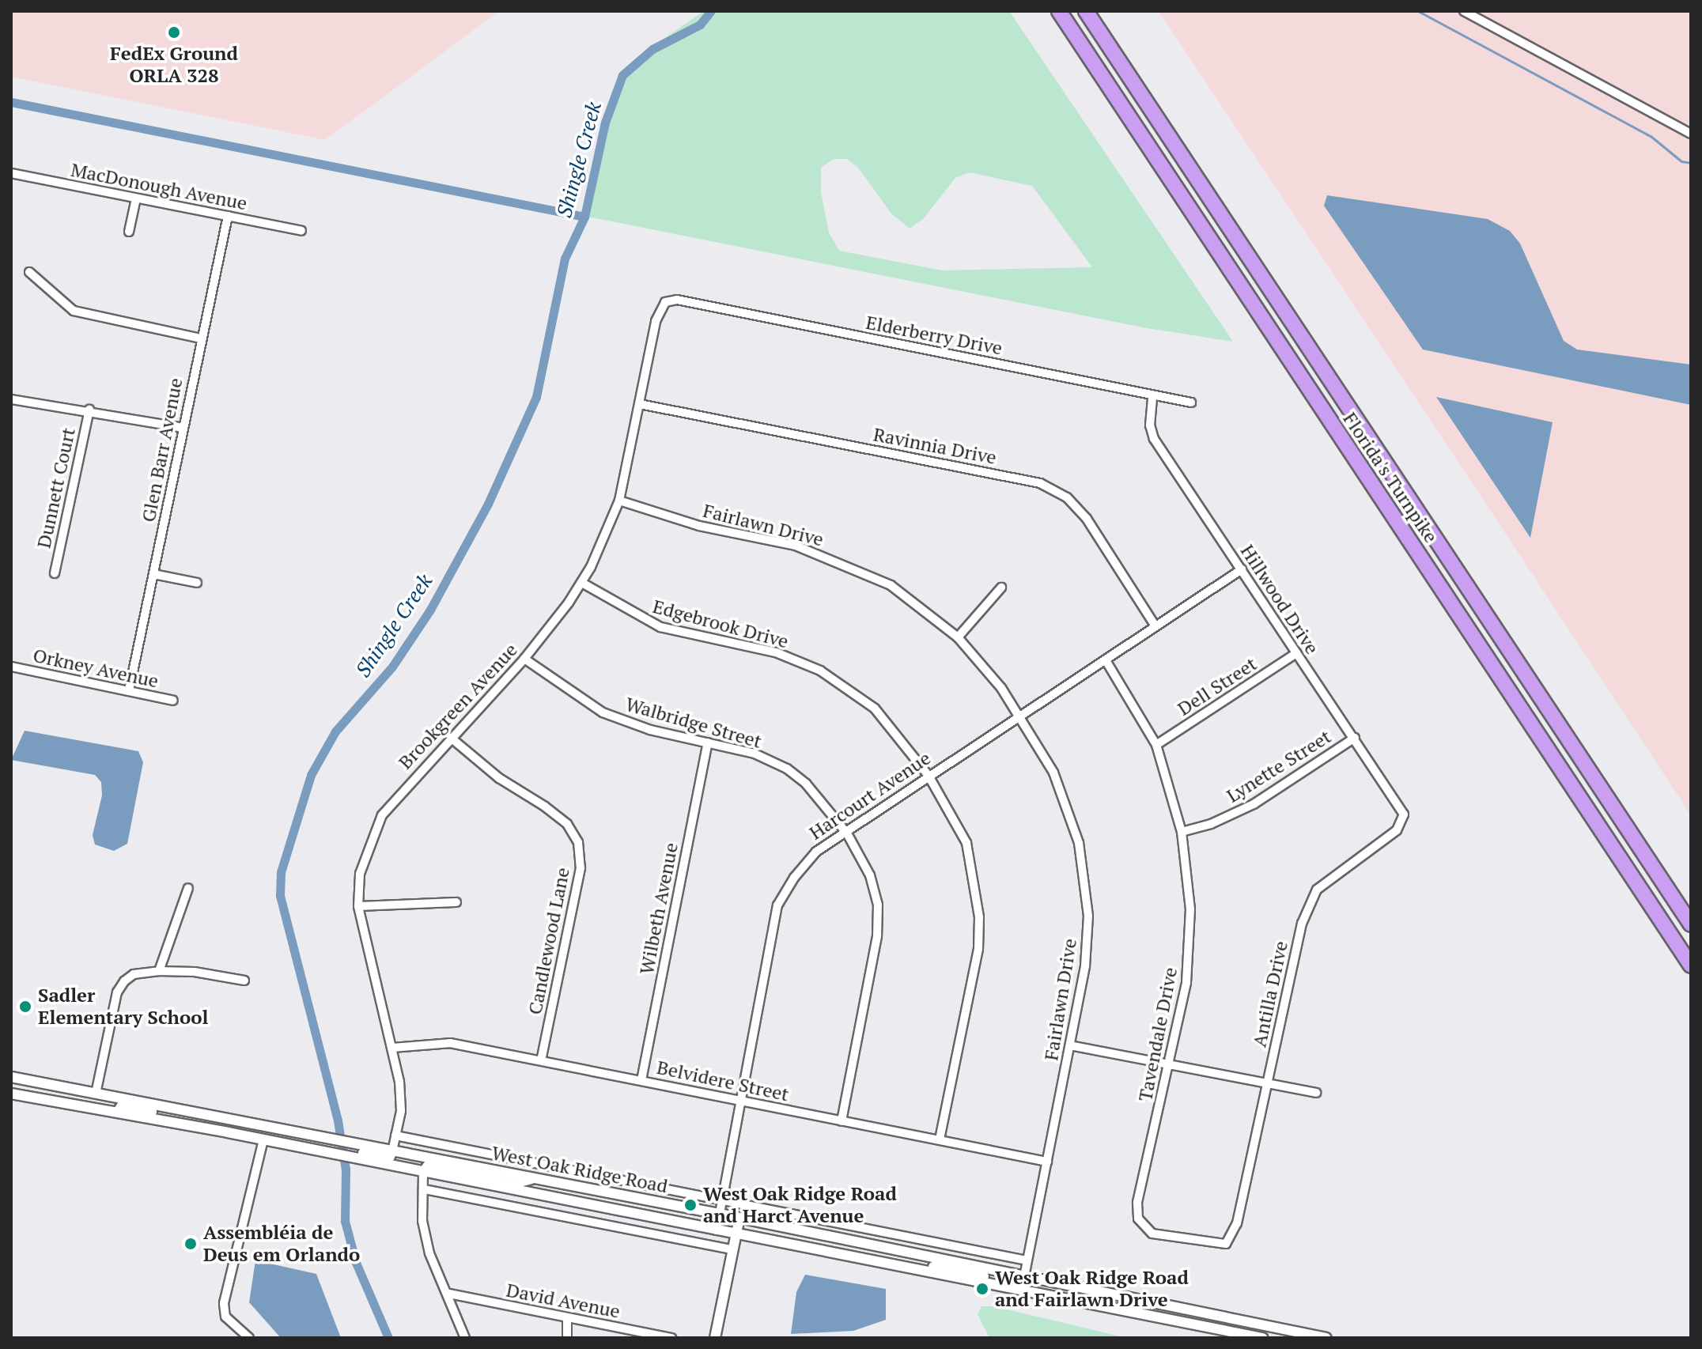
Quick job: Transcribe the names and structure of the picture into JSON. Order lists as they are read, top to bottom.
{
  "streets": {
    "highway": ["Florida's Turnpike"],
    "street": [
      "MacDonough Avenue",
      "Elderberry Drive",
      "Ravinnia Drive",
      "Glen Barr Avenue",
      "Dunnett Court",
      "Fairlawn Drive",
      "Hillwood Drive",
      "Edgebrook Drive",
      "Orkney Avenue",
      "Dell Street",
      "Brookgreen Avenue",
      "Walbridge Street",
      "Lynette Street",
      "Harcourt Avenue",
      "Wilbeth Avenue",
      "Candlewood Lane",
      "Antilla Drive",
      "Tavendale Drive",
      "Belvidere Street",
      "West Oak Ridge Road",
      "David Avenue"
    ]
  },
  "crossings": [
    ["MacDonough Avenue", "Glen Barr Avenue"],
    ["Elderberry Drive", "Hillwood Drive"],
    ["Elderberry Drive", "Brookgreen Avenue"],
    ["Ravinnia Drive", "Brookgreen Avenue"],
    ["Ravinnia Drive", "Harcourt Avenue"],
    ["Glen Barr Avenue", "Orkney Avenue"],
    ["Fairlawn Drive", "Brookgreen Avenue"],
    ["Fairlawn Drive", "Harcourt Avenue"],
    ["Fairlawn Drive", "Belvidere Street"],
    ["Fairlawn Drive", "West Oak Ridge Road"],
    ["Hillwood Drive", "Dell Street"],
    ["Hillwood Drive", "Lynette Street"],
    ["Hillwood Drive", "Harcourt Avenue"],
    ["Hillwood Drive", "Antilla Drive"],
    ["Edgebrook Drive", "Brookgreen Avenue"],
    ["Edgebrook Drive", "Harcourt Avenue"],
    ["Edgebrook Drive", "Belvidere Street"],
    ["Dell Street", "Tavendale Drive"],
    ["Brookgreen Avenue", "Walbridge Street"],
    ["Brookgreen Avenue", "Candlewood Lane"],
    ["Brookgreen Avenue", "Belvidere Street"],
    ["Brookgreen Avenue", "West Oak Ridge Road"],
    ["Walbridge Street", "Harcourt Avenue"],
    ["Walbridge Street", "Wilbeth Avenue"],
    ["Walbridge Street", "Belvidere Street"],
    ["Lynette Street", "Tavendale Drive"],
    ["Harcourt Avenue", "Tavendale Drive"],
    ["Harcourt Avenue", "Belvidere Street"],
    ["Harcourt Avenue", "West Oak Ridge Road"],
    ["Wilbeth Avenue", "Belvidere Street"],
    ["Candlewood Lane", "Belvidere Street"],
    ["Antilla Drive", "Tavendale Drive"]
  ],
  "water": ["Shingle Creek"],
  "places": [
    "FedEx Ground ORLA 328",
    "Sadler Elementary School",
    "West Oak Ridge Road and Harct Avenue",
    "Assembléia de Deus em Orlando",
    "West Oak Ridge Road and Fairlawn Drive"
  ]
}
